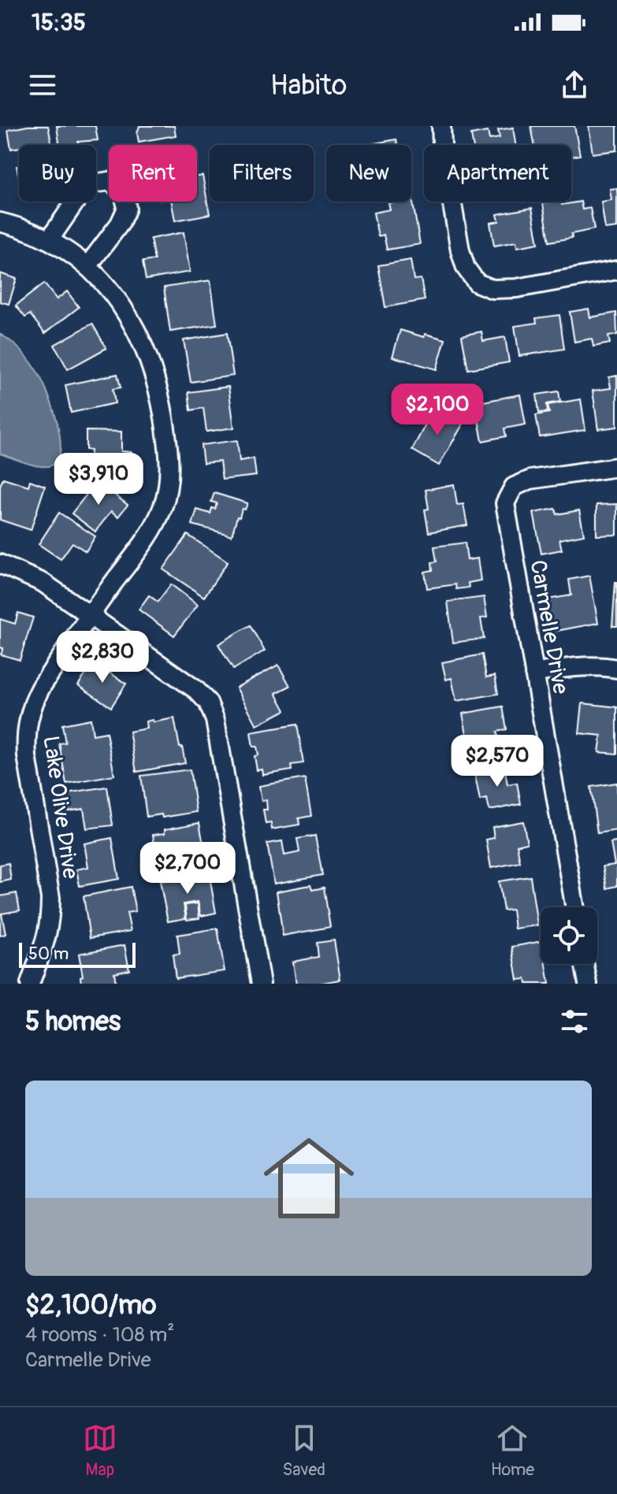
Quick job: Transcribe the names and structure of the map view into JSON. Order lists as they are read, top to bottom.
{
  "streets": {
    "street": ["Carmelle Drive", "Lake Olive Drive"]
  },
  "scale_bar": "50 m",
  "page": {
    "status": "15:35",
    "header": "Habito",
    "chip": [
      "Buy",
      "Rent",
      "Filters",
      "New",
      "Apartment"
    ],
    "price": [
      "$2,100",
      "$3,910",
      "$2,830",
      "$2,570",
      "$2,700"
    ],
    "scale": "50 m",
    "heading": "5 homes",
    "list": [
      {
        "name": "$2,100/mo",
        "note": "4 rooms · 108 m² · Carmelle Drive"
      }
    ],
    "tabs": ["Map", "Saved", "Home"]
  }
}
